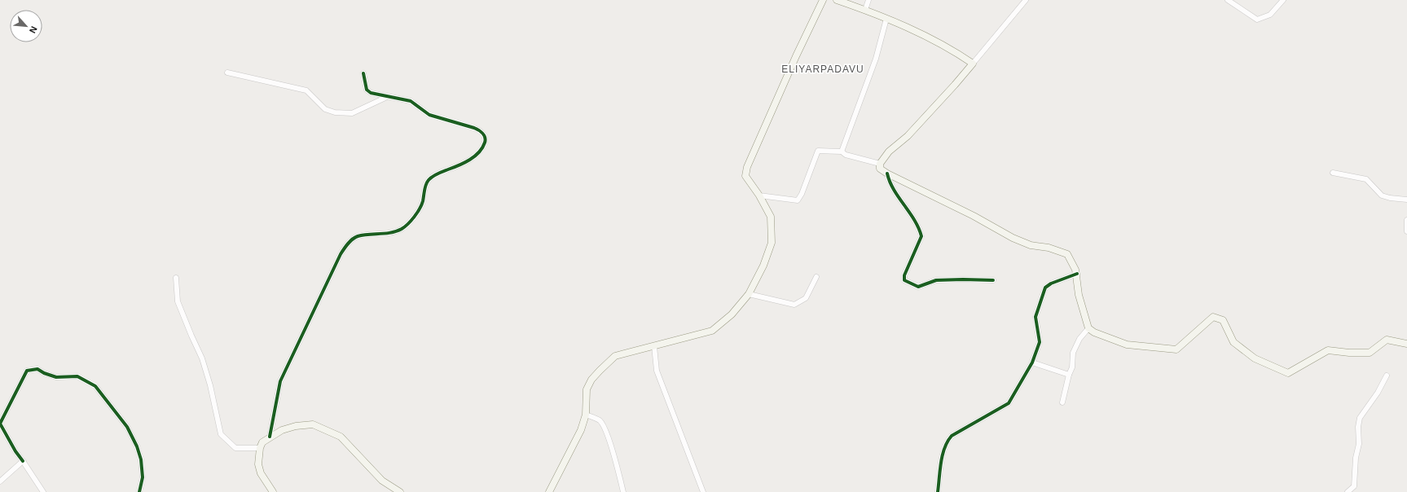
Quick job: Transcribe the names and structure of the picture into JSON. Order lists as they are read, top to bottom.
{
  "districts": ["ELIYARPADAVU"],
  "north": "bottom right"
}
